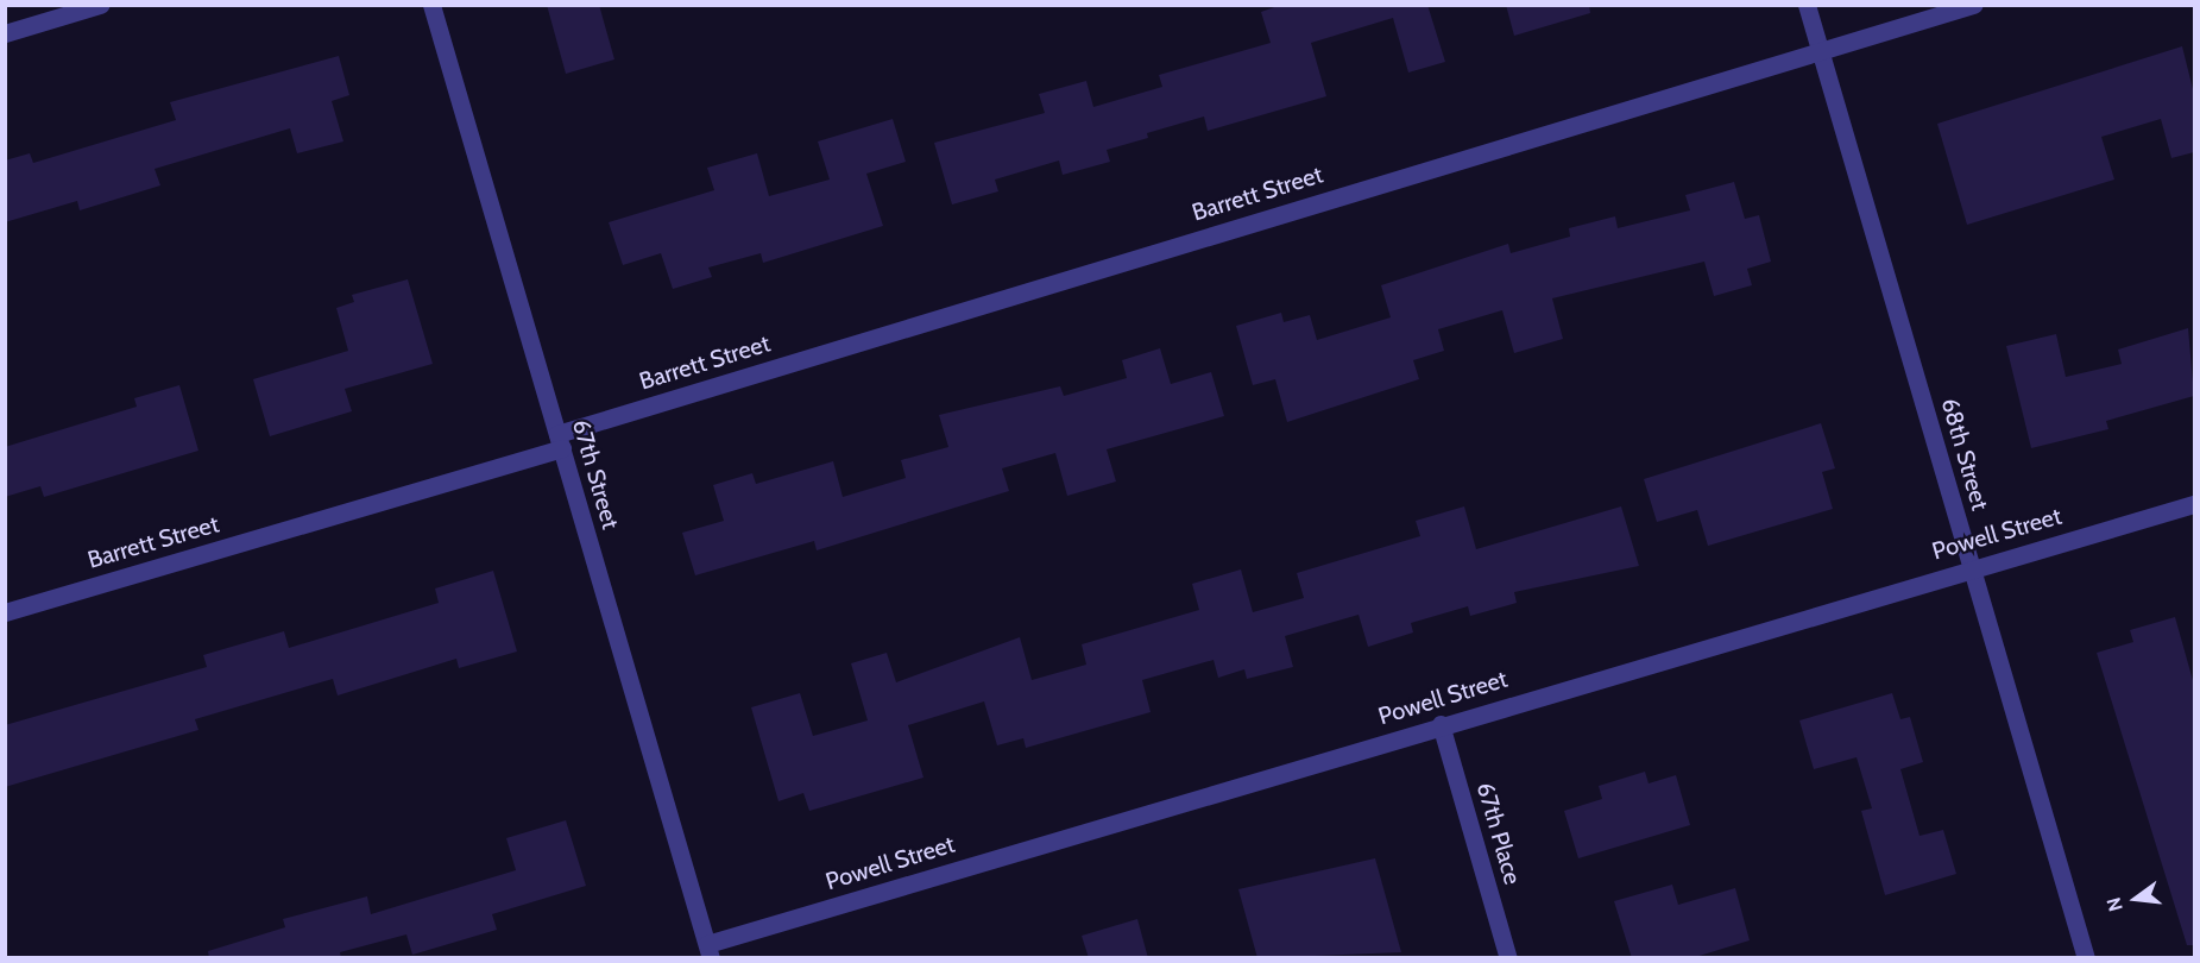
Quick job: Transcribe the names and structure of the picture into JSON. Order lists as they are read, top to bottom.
{
  "streets": {
    "street": [
      "Barrett Street",
      "68th Street",
      "67th Street",
      "Powell Street",
      "67th Place"
    ]
  },
  "crossings": [
    ["Barrett Street", "68th Street"],
    ["Barrett Street", "67th Street"],
    ["68th Street", "Powell Street"],
    ["67th Street", "Powell Street"],
    ["Powell Street", "67th Place"]
  ],
  "north": "left"
}
